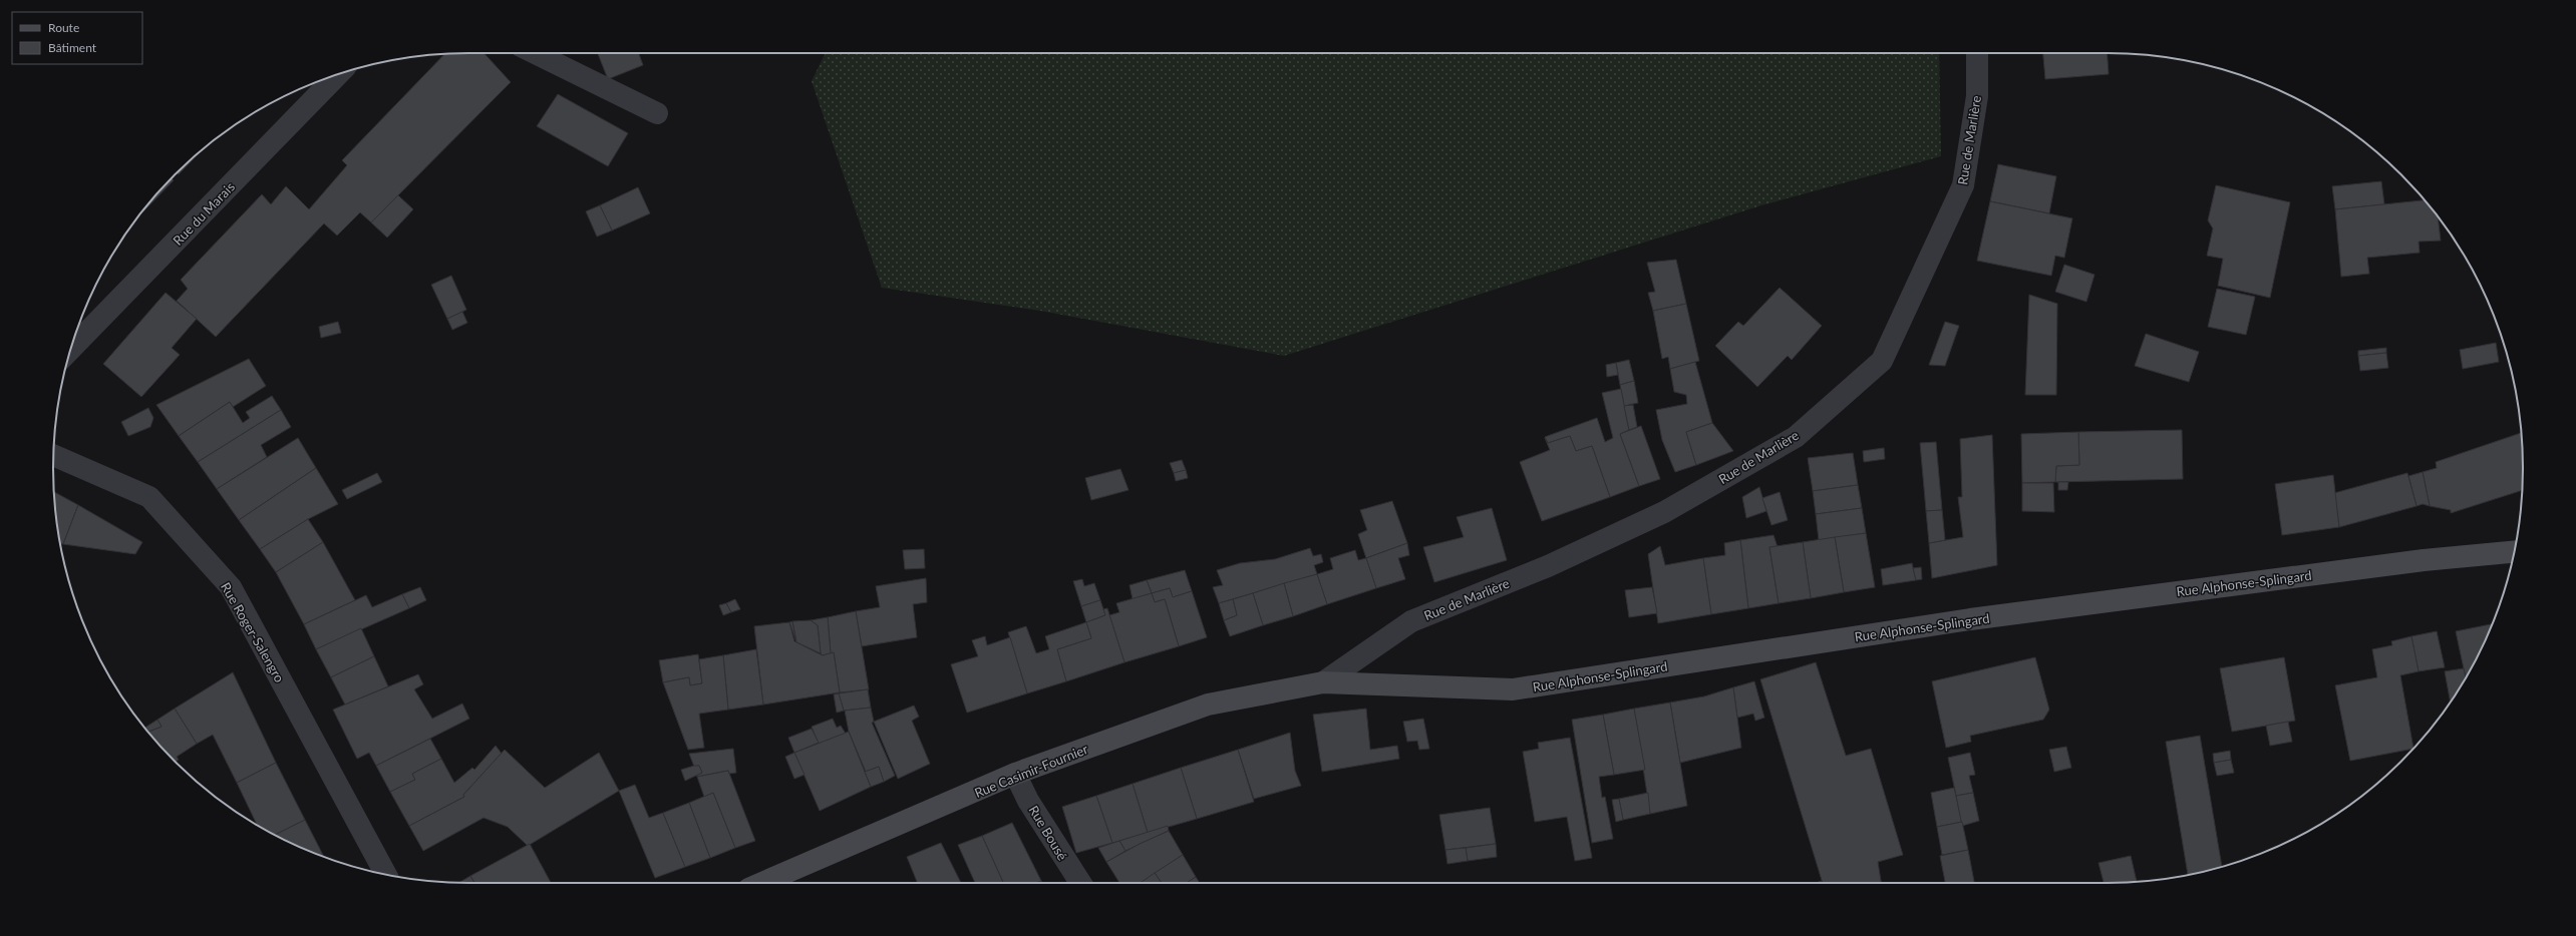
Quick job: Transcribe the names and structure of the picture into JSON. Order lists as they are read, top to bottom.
{
  "streets": {
    "street": [
      "Rue de Marlière",
      "Rue du Marais",
      "Rue Alphonse-Splingard",
      "Rue Roger-Salengro",
      "Rue Casimir-Fournier",
      "Rue Bousé"
    ]
  },
  "crossings": [
    ["Rue de Marlière", "Rue Alphonse-Splingard"],
    ["Rue de Marlière", "Rue Casimir-Fournier"],
    ["Rue Alphonse-Splingard", "Rue Casimir-Fournier"],
    ["Rue Casimir-Fournier", "Rue Bousé"]
  ],
  "legend": ["Route", "Bâtiment"]
}
